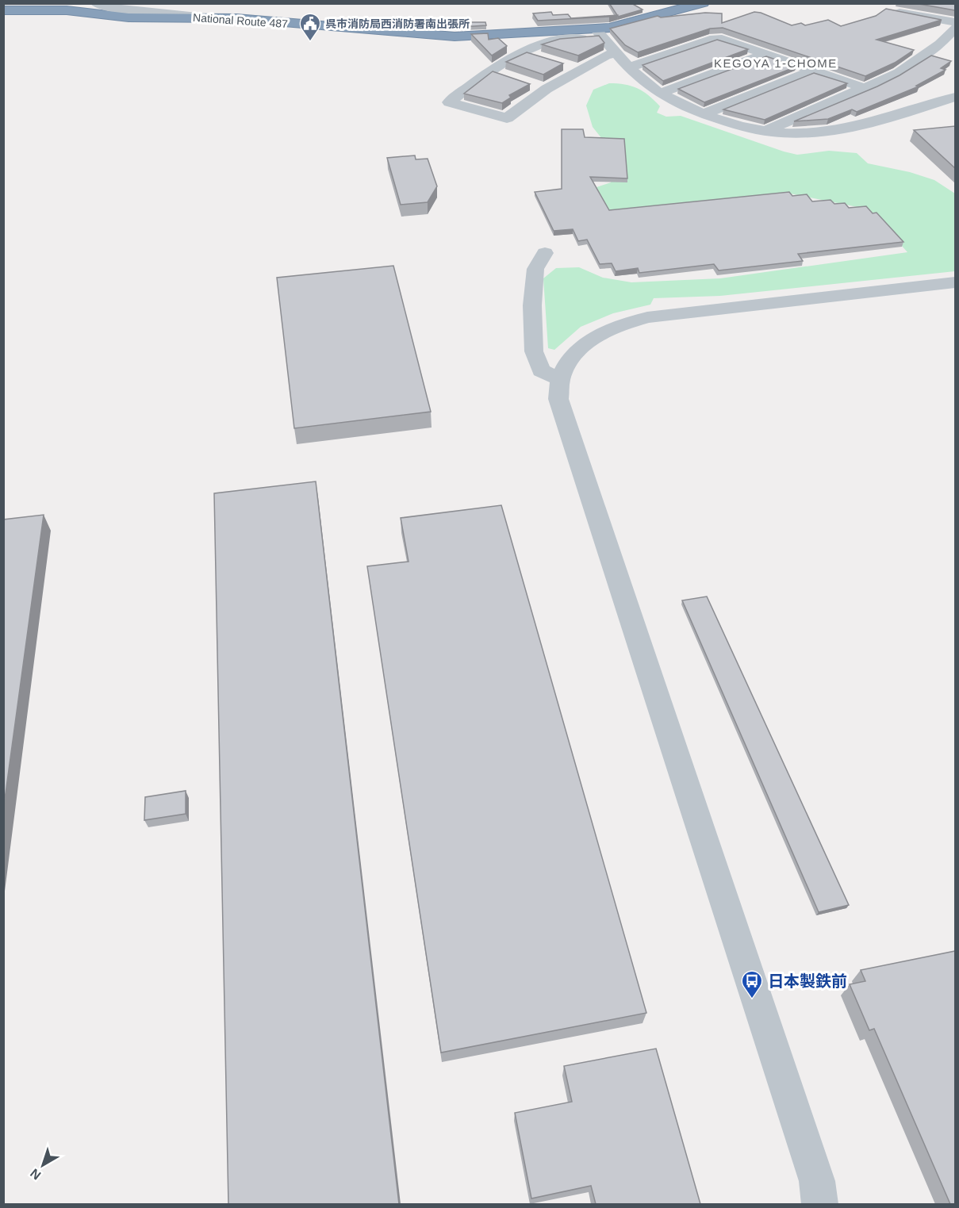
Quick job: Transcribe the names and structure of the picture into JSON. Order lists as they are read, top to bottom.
{
  "streets": {
    "highway": ["National Route 487"]
  },
  "districts": ["KEGOYA 1-CHOME"],
  "places": {
    "public building": ["呉市消防局西消防署南出張所"],
    "bus stop": ["日本製鉄前"]
  },
  "north": "bottom left"
}
